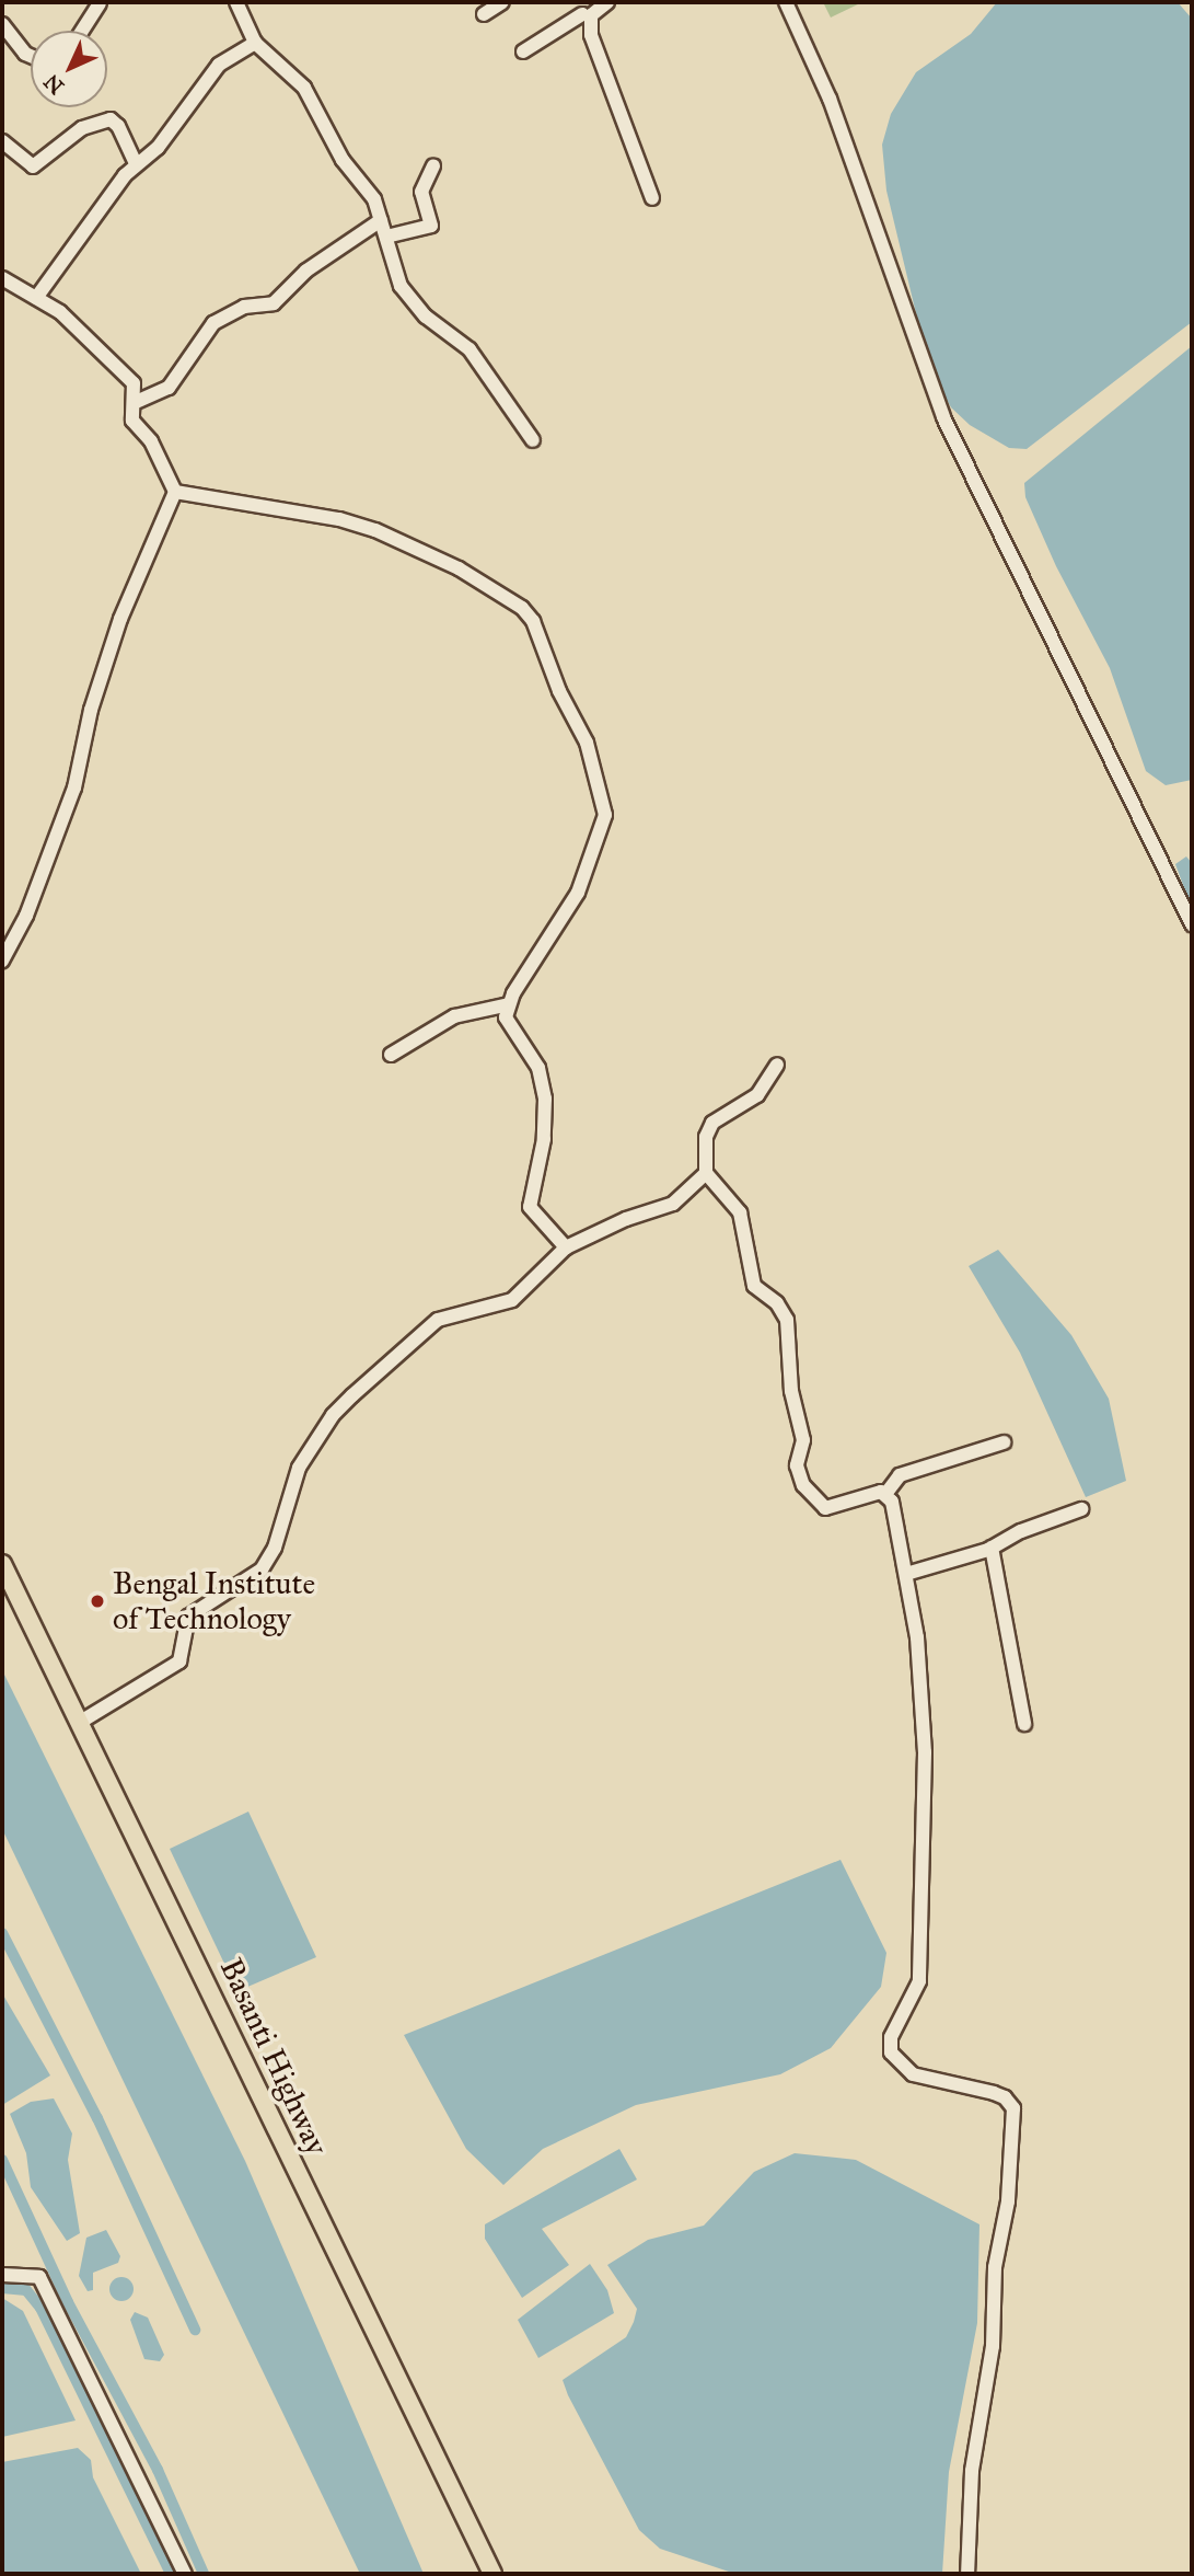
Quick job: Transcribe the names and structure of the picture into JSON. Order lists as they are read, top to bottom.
{
  "streets": {
    "main road": ["Basanti Highway"]
  },
  "places": ["Bengal Institute of Technology"],
  "north": "bottom left"
}
